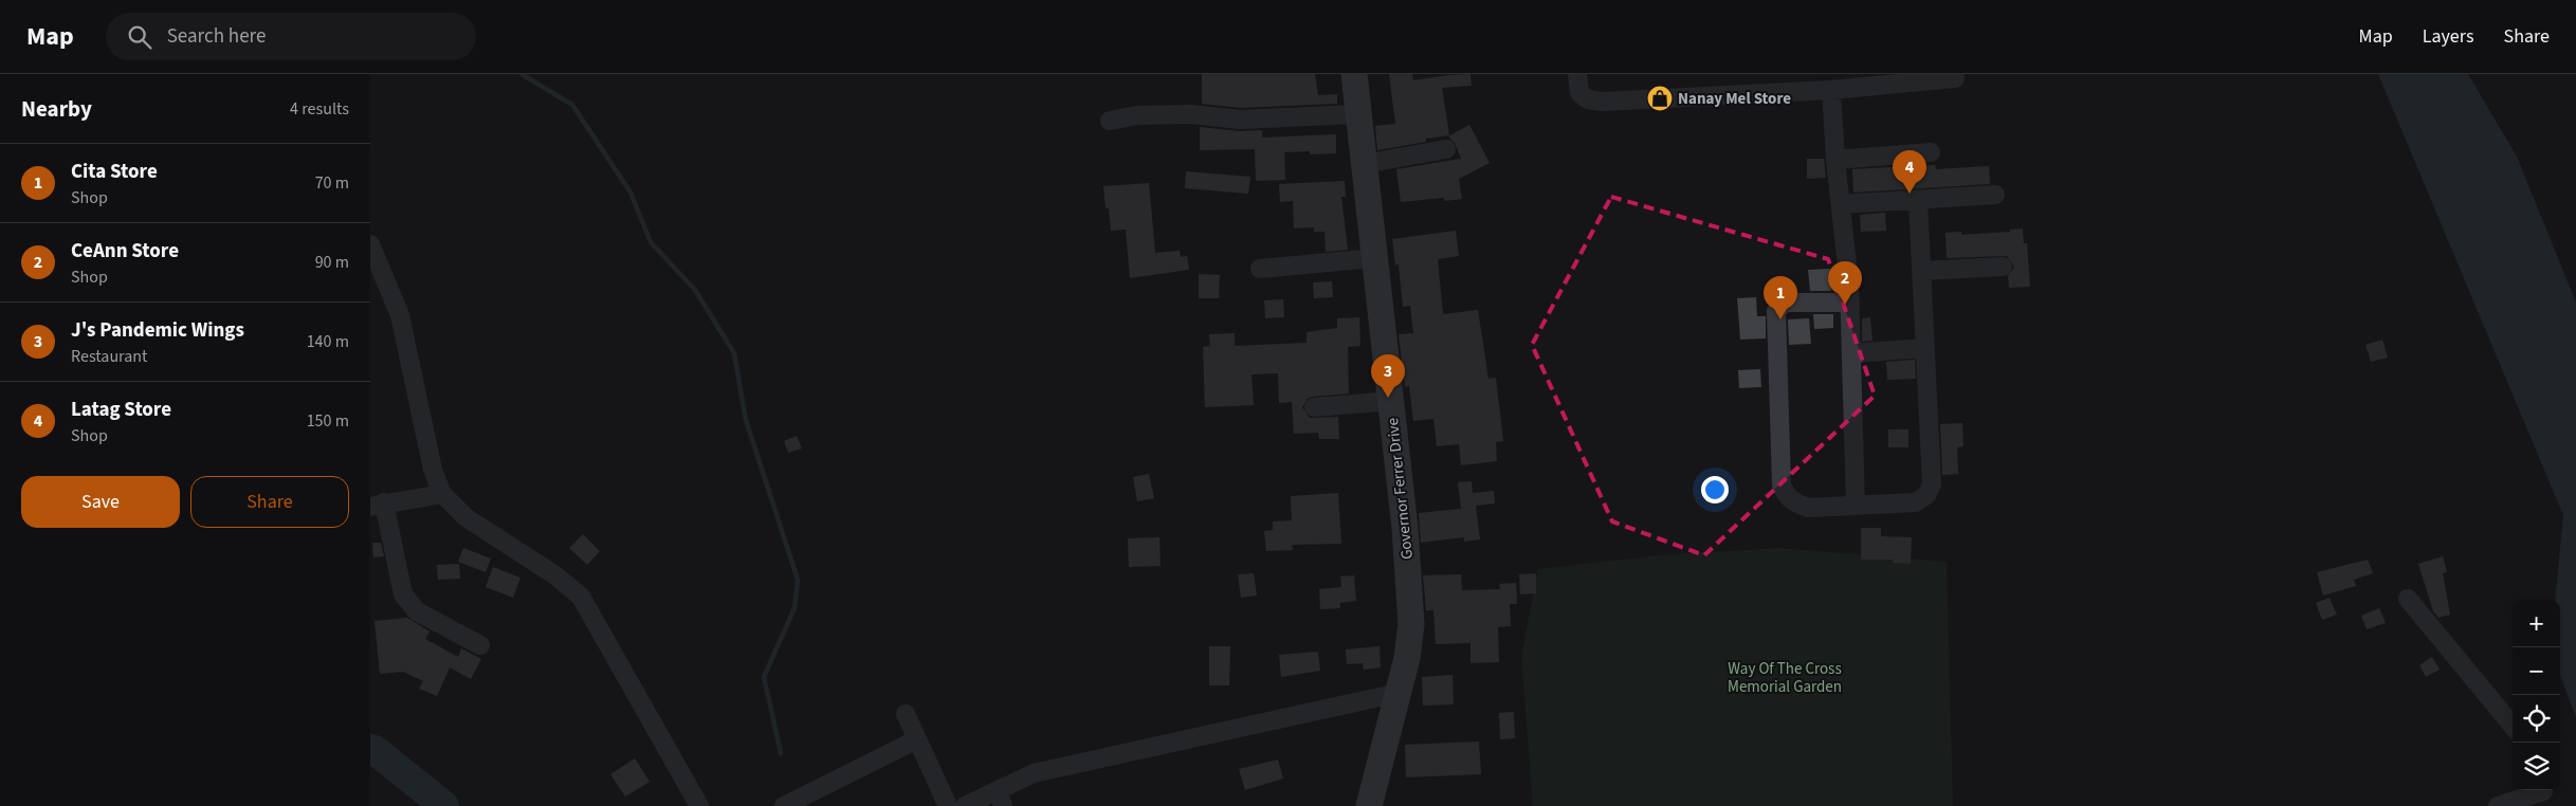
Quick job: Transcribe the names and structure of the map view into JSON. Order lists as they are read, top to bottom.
{
  "streets": {
    "main road": ["Governor Ferrer Drive"]
  },
  "parks": ["Way Of The Cross Memorial Garden"],
  "places": {
    "shop": ["Nanay Mel Store"]
  },
  "page": {
    "header": "Map",
    "search": "Search here",
    "nav": ["Map", "Layers", "Share"],
    "heading": ["Nearby", "4 results"],
    "list": [
      {
        "mark": "1",
        "name": "Cita Store",
        "note": "Shop",
        "value": "70 m"
      },
      {
        "mark": "2",
        "name": "CeAnn Store",
        "note": "Shop",
        "value": "90 m"
      },
      {
        "mark": "3",
        "name": "J's Pandemic Wings",
        "note": "Restaurant",
        "value": "140 m"
      },
      {
        "mark": "4",
        "name": "Latag Store",
        "note": "Shop",
        "value": "150 m"
      }
    ],
    "pins": [
      "4",
      "2",
      "1",
      "3"
    ],
    "buttons": ["Save", "Share"],
    "map_buttons": ["+", "−"]
  }
}
